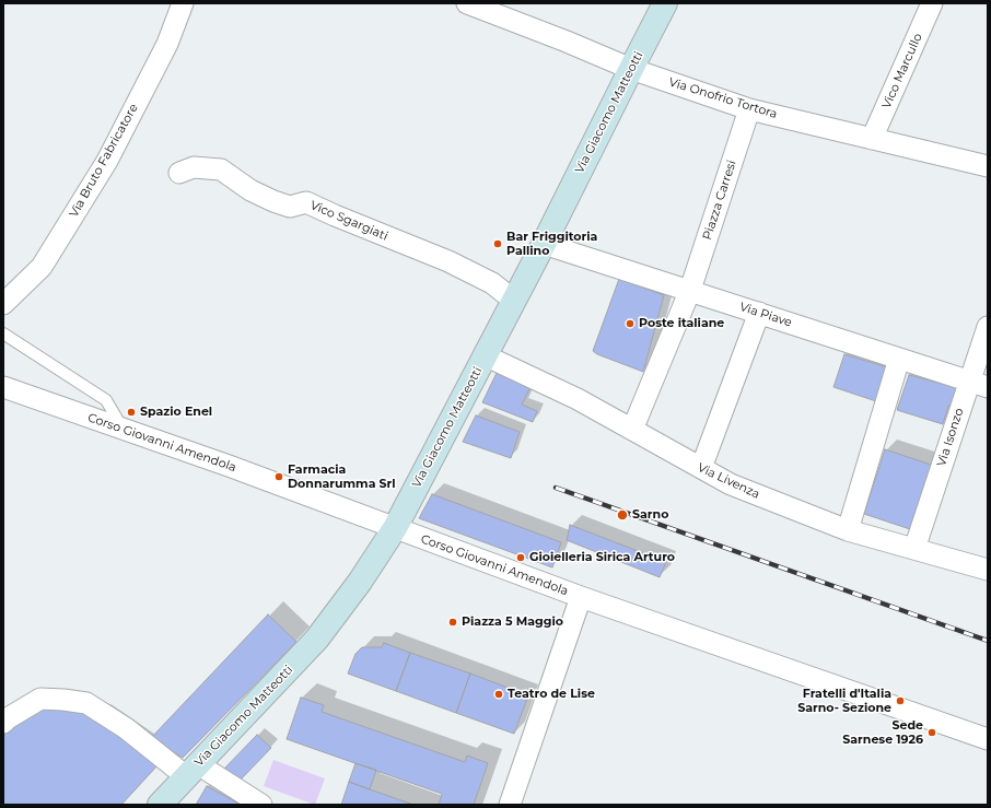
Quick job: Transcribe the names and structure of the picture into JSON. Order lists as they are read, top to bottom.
{
  "streets": {
    "street": [
      "Vico Marcullo",
      "Via Onofrio Tortora",
      "Via Giacomo Matteotti",
      "Via Bruto Fabricatore",
      "Piazza Carresi",
      "Vico Sgargiati",
      "Via Piave",
      "Via Isonzo",
      "Corso Giovanni Amendola",
      "Via Livenza"
    ]
  },
  "crossings": [
    ["Vico Marcullo", "Via Onofrio Tortora"],
    ["Via Onofrio Tortora", "Via Giacomo Matteotti"],
    ["Via Onofrio Tortora", "Piazza Carresi"],
    ["Via Giacomo Matteotti", "Vico Sgargiati"],
    ["Via Giacomo Matteotti", "Via Piave"],
    ["Via Giacomo Matteotti", "Corso Giovanni Amendola"],
    ["Via Giacomo Matteotti", "Via Livenza"],
    ["Piazza Carresi", "Via Piave"],
    ["Piazza Carresi", "Via Livenza"],
    ["Via Piave", "Via Isonzo"],
    ["Via Isonzo", "Via Livenza"]
  ],
  "places": [
    "Bar Friggitoria Pallino",
    "Poste italiane",
    "Spazio Enel",
    "Farmacia Donnarumma Srl",
    "Sarno",
    "Gioielleria Sirica Arturo",
    "Piazza 5 Maggio",
    "Teatro de Lise",
    "Fratelli d'Italia Sarno- Sezione",
    "Sede Sarnese 1926"
  ]
}
